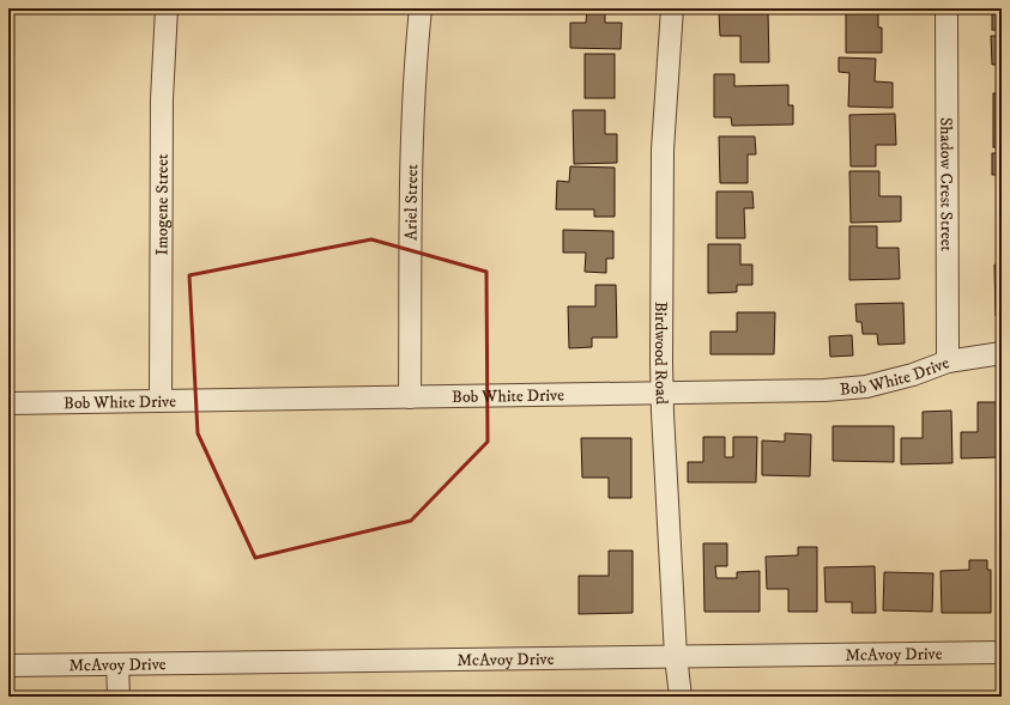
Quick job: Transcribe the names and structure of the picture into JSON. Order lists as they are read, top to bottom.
{
  "streets": {
    "street": [
      "Shadow Crest Street",
      "Ariel Street",
      "Imogene Street",
      "Birdwood Road",
      "Bob White Drive",
      "McAvoy Drive"
    ]
  },
  "crossings": [
    ["Shadow Crest Street", "Bob White Drive"],
    ["Ariel Street", "Bob White Drive"],
    ["Imogene Street", "Bob White Drive"],
    ["Birdwood Road", "Bob White Drive"],
    ["Birdwood Road", "McAvoy Drive"]
  ]
}
